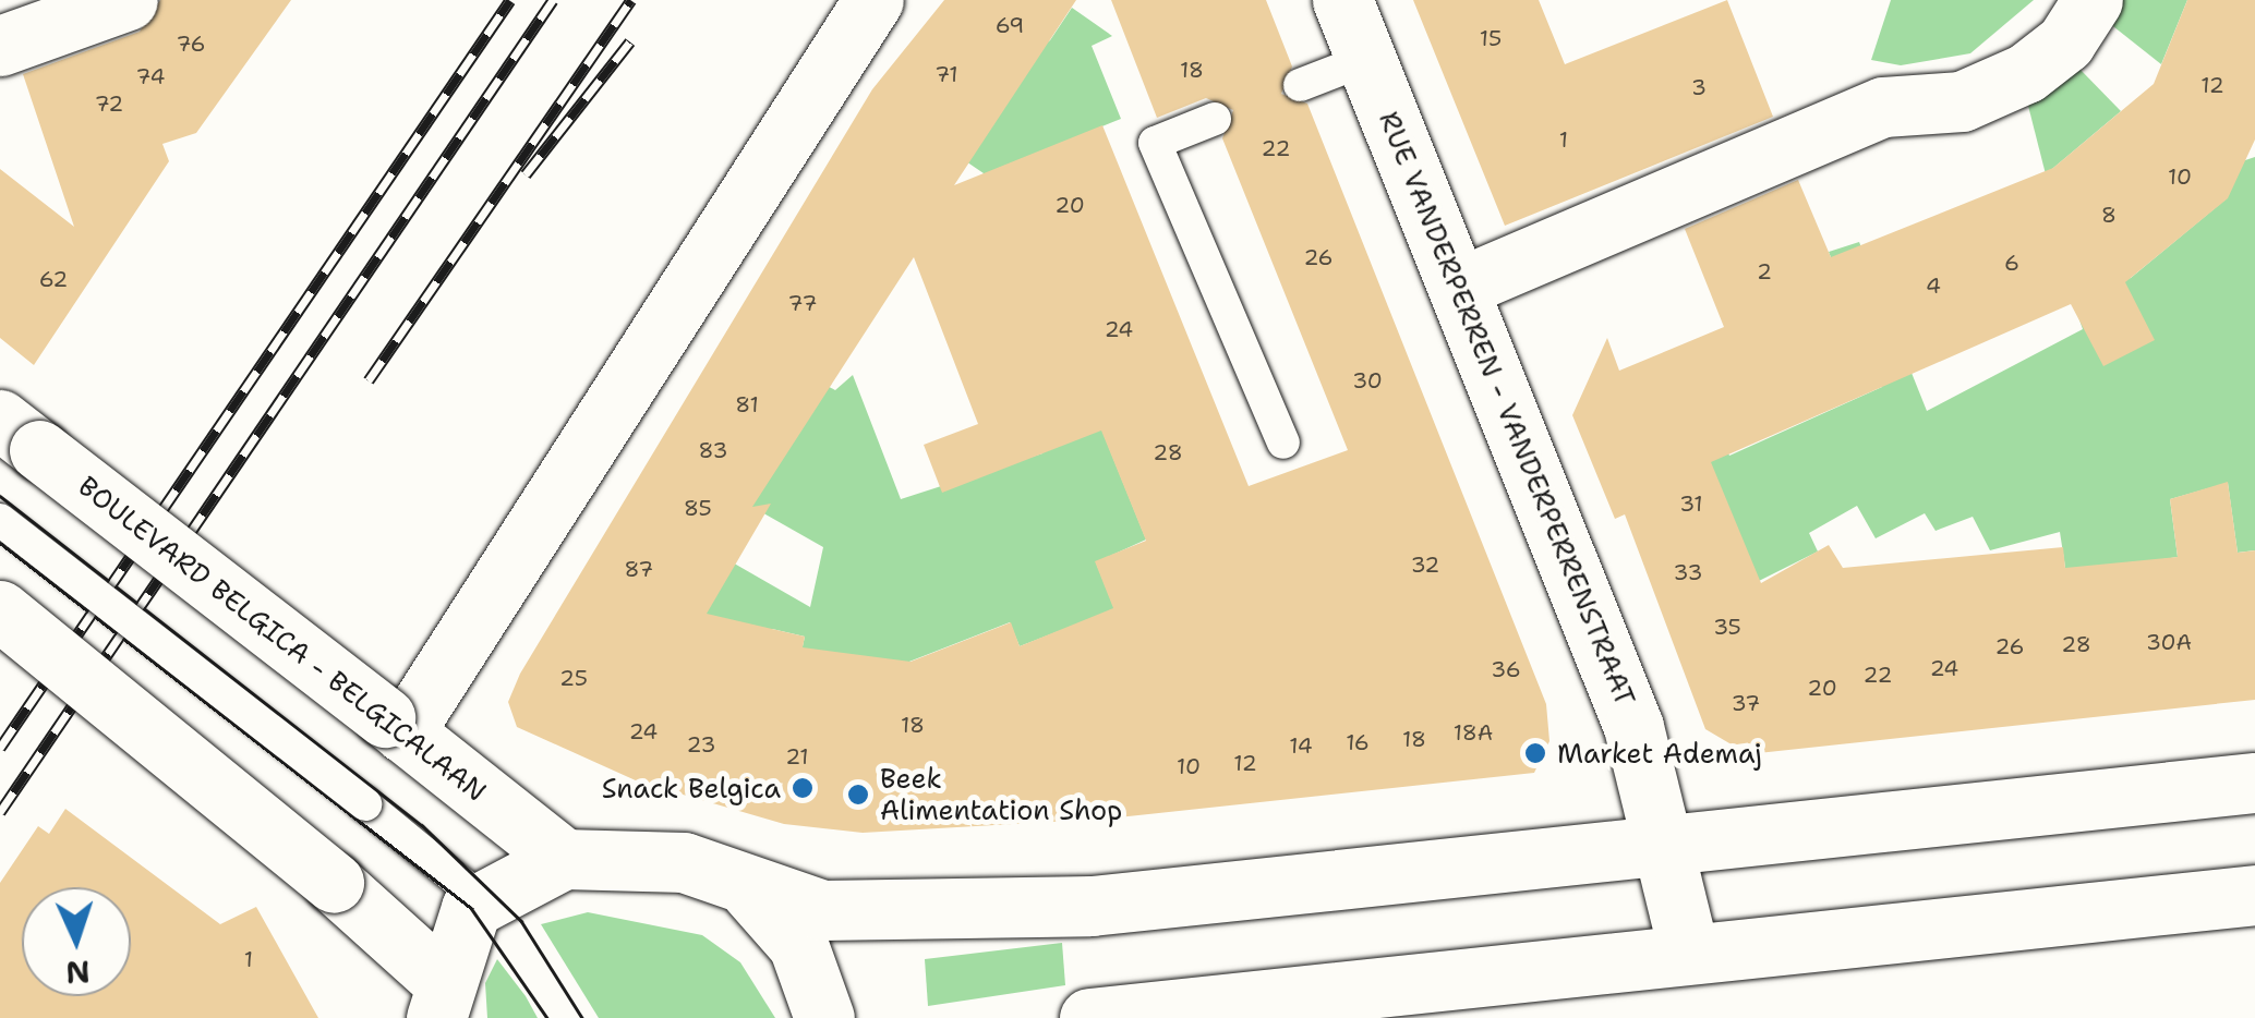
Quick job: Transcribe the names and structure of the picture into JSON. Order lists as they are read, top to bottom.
{
  "streets": {
    "street": ["RUE VANDERPERREN - VANDERPERRENSTRAAT", "BOULEVARD BELGICA - BELGICALAAN"]
  },
  "places": ["Market Ademaj", "Snack Belgica", "Beek Alimentation Shop"],
  "house_numbers": [
    "69",
    "15",
    "76",
    "18",
    "71",
    "74",
    "12",
    "3",
    "72",
    "1",
    "22",
    "10",
    "20",
    "8",
    "26",
    "6",
    "2",
    "62",
    "4",
    "77",
    "24",
    "30",
    "81",
    "83",
    "28",
    "31",
    "85",
    "32",
    "87",
    "33",
    "35",
    "30A",
    "28",
    "26",
    "24",
    "36",
    "22",
    "25",
    "20",
    "37",
    "18",
    "24",
    "18A",
    "18",
    "16",
    "23",
    "14",
    "21",
    "12",
    "10",
    "1"
  ],
  "north": "bottom"
}
